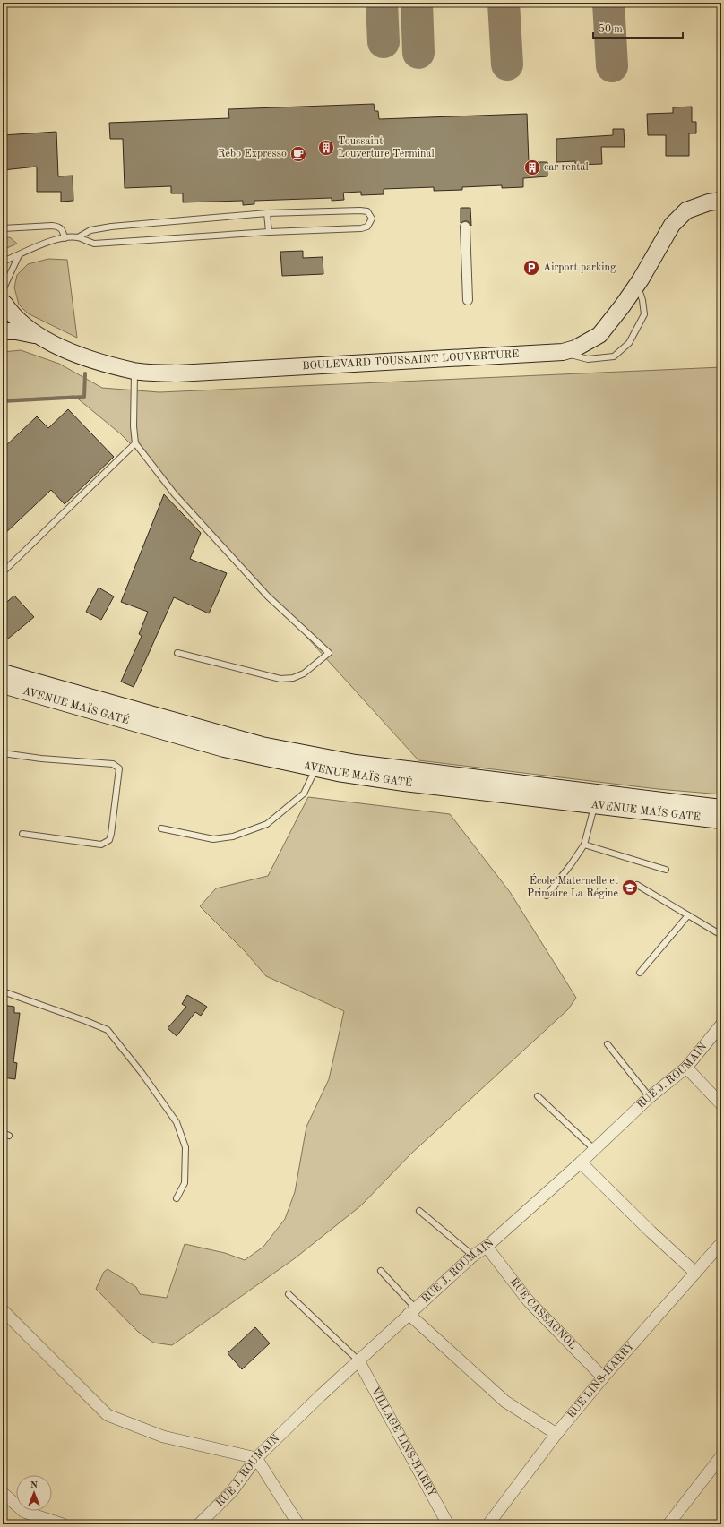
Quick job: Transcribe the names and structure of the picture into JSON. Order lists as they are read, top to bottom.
{
  "streets": {
    "main road": ["BOULEVARD TOUSSAINT LOUVERTURE", "AVENUE MAÏS GATÉ"],
    "street": [
      "RUE J. ROUMAIN",
      "RUE CASSAGNOL",
      "RUE LINS-HARRY",
      "VILLAGE LINS-HARRY"
    ]
  },
  "crossings": [
    ["RUE J. ROUMAIN", "RUE CASSAGNOL"],
    ["RUE J. ROUMAIN", "VILLAGE LINS-HARRY"],
    ["RUE CASSAGNOL", "RUE LINS-HARRY"]
  ],
  "places": {
    "building": ["Toussaint Louverture Terminal", "car rental"],
    "cafe": ["Rebo Expresso"],
    "parking": ["Airport parking"],
    "school or university": ["École Maternelle et Primaire La Régine"]
  },
  "scale_bar": "50 m",
  "north": "top"
}
